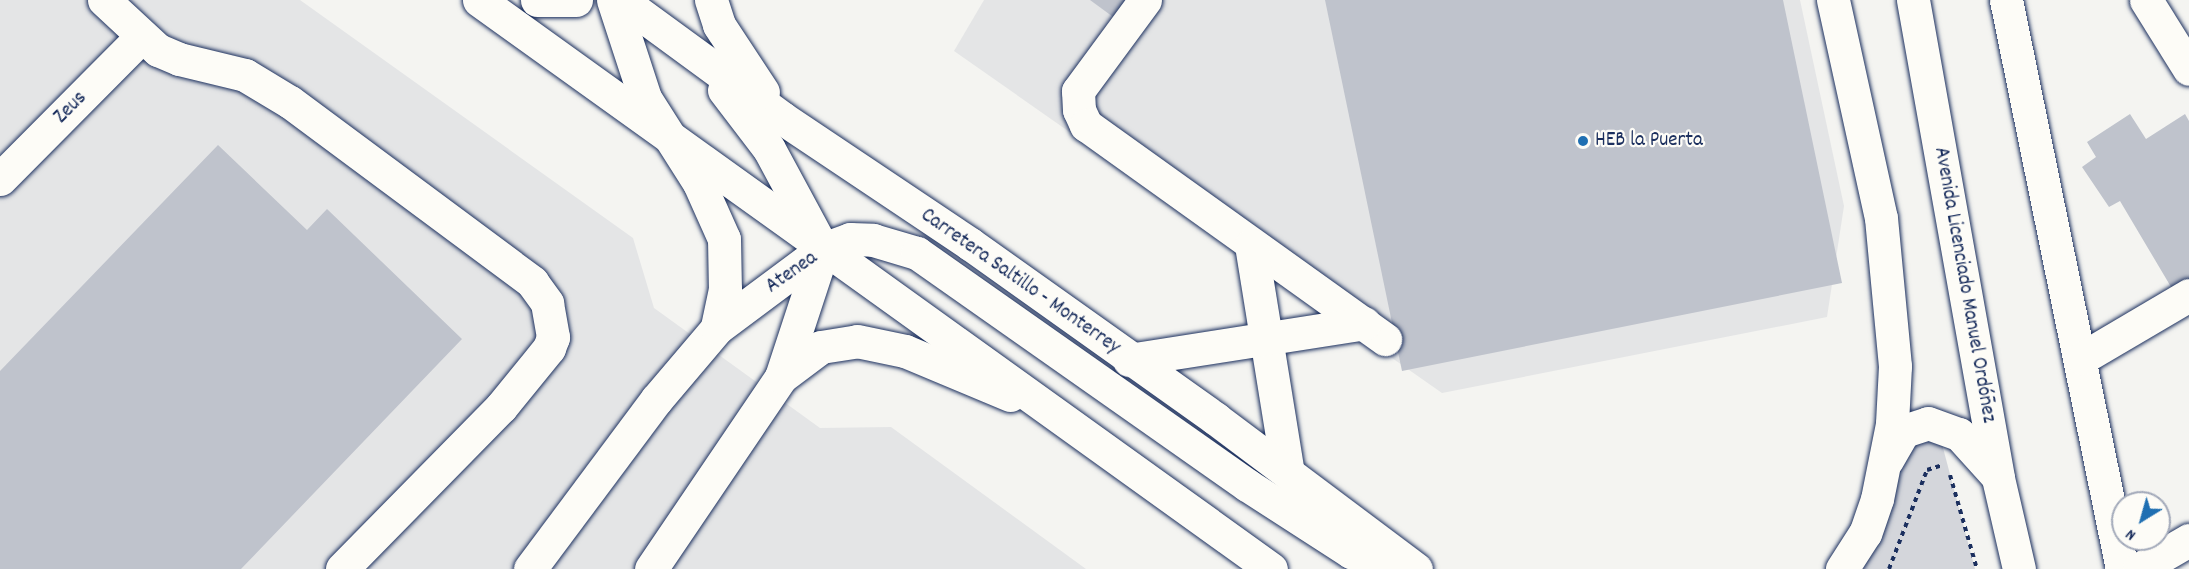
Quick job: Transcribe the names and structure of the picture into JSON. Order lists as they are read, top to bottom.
{
  "streets": {
    "main road": [
      "Zeus",
      "Atenea",
      "Carretera Saltillo - Monterrey",
      "Avenida Licenciado Manuel Ordóñez"
    ]
  },
  "places": ["HEB la Puerta"],
  "north": "bottom left"
}
